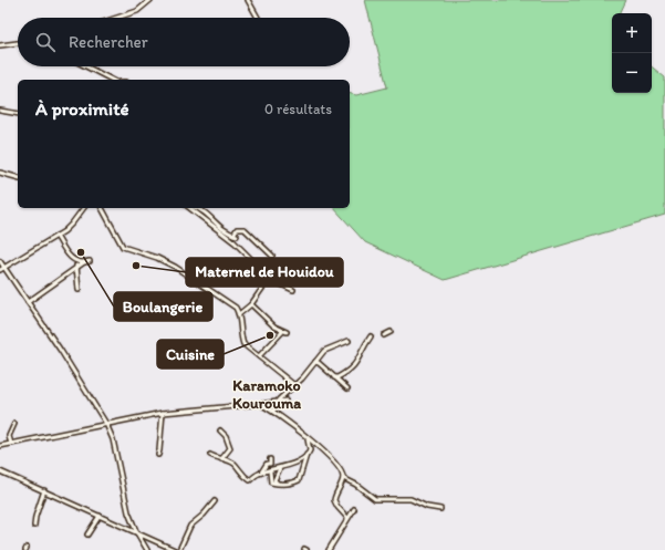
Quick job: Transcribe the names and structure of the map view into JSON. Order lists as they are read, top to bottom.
{
  "districts": ["Karamoko Kourouma"],
  "places": ["Boulangerie", "Maternel de Houidou", "Cuisine"],
  "page": {
    "map_buttons": ["+", "−"],
    "search": "Rechercher",
    "heading": ["À proximité", "0 résultats"]
  }
}
